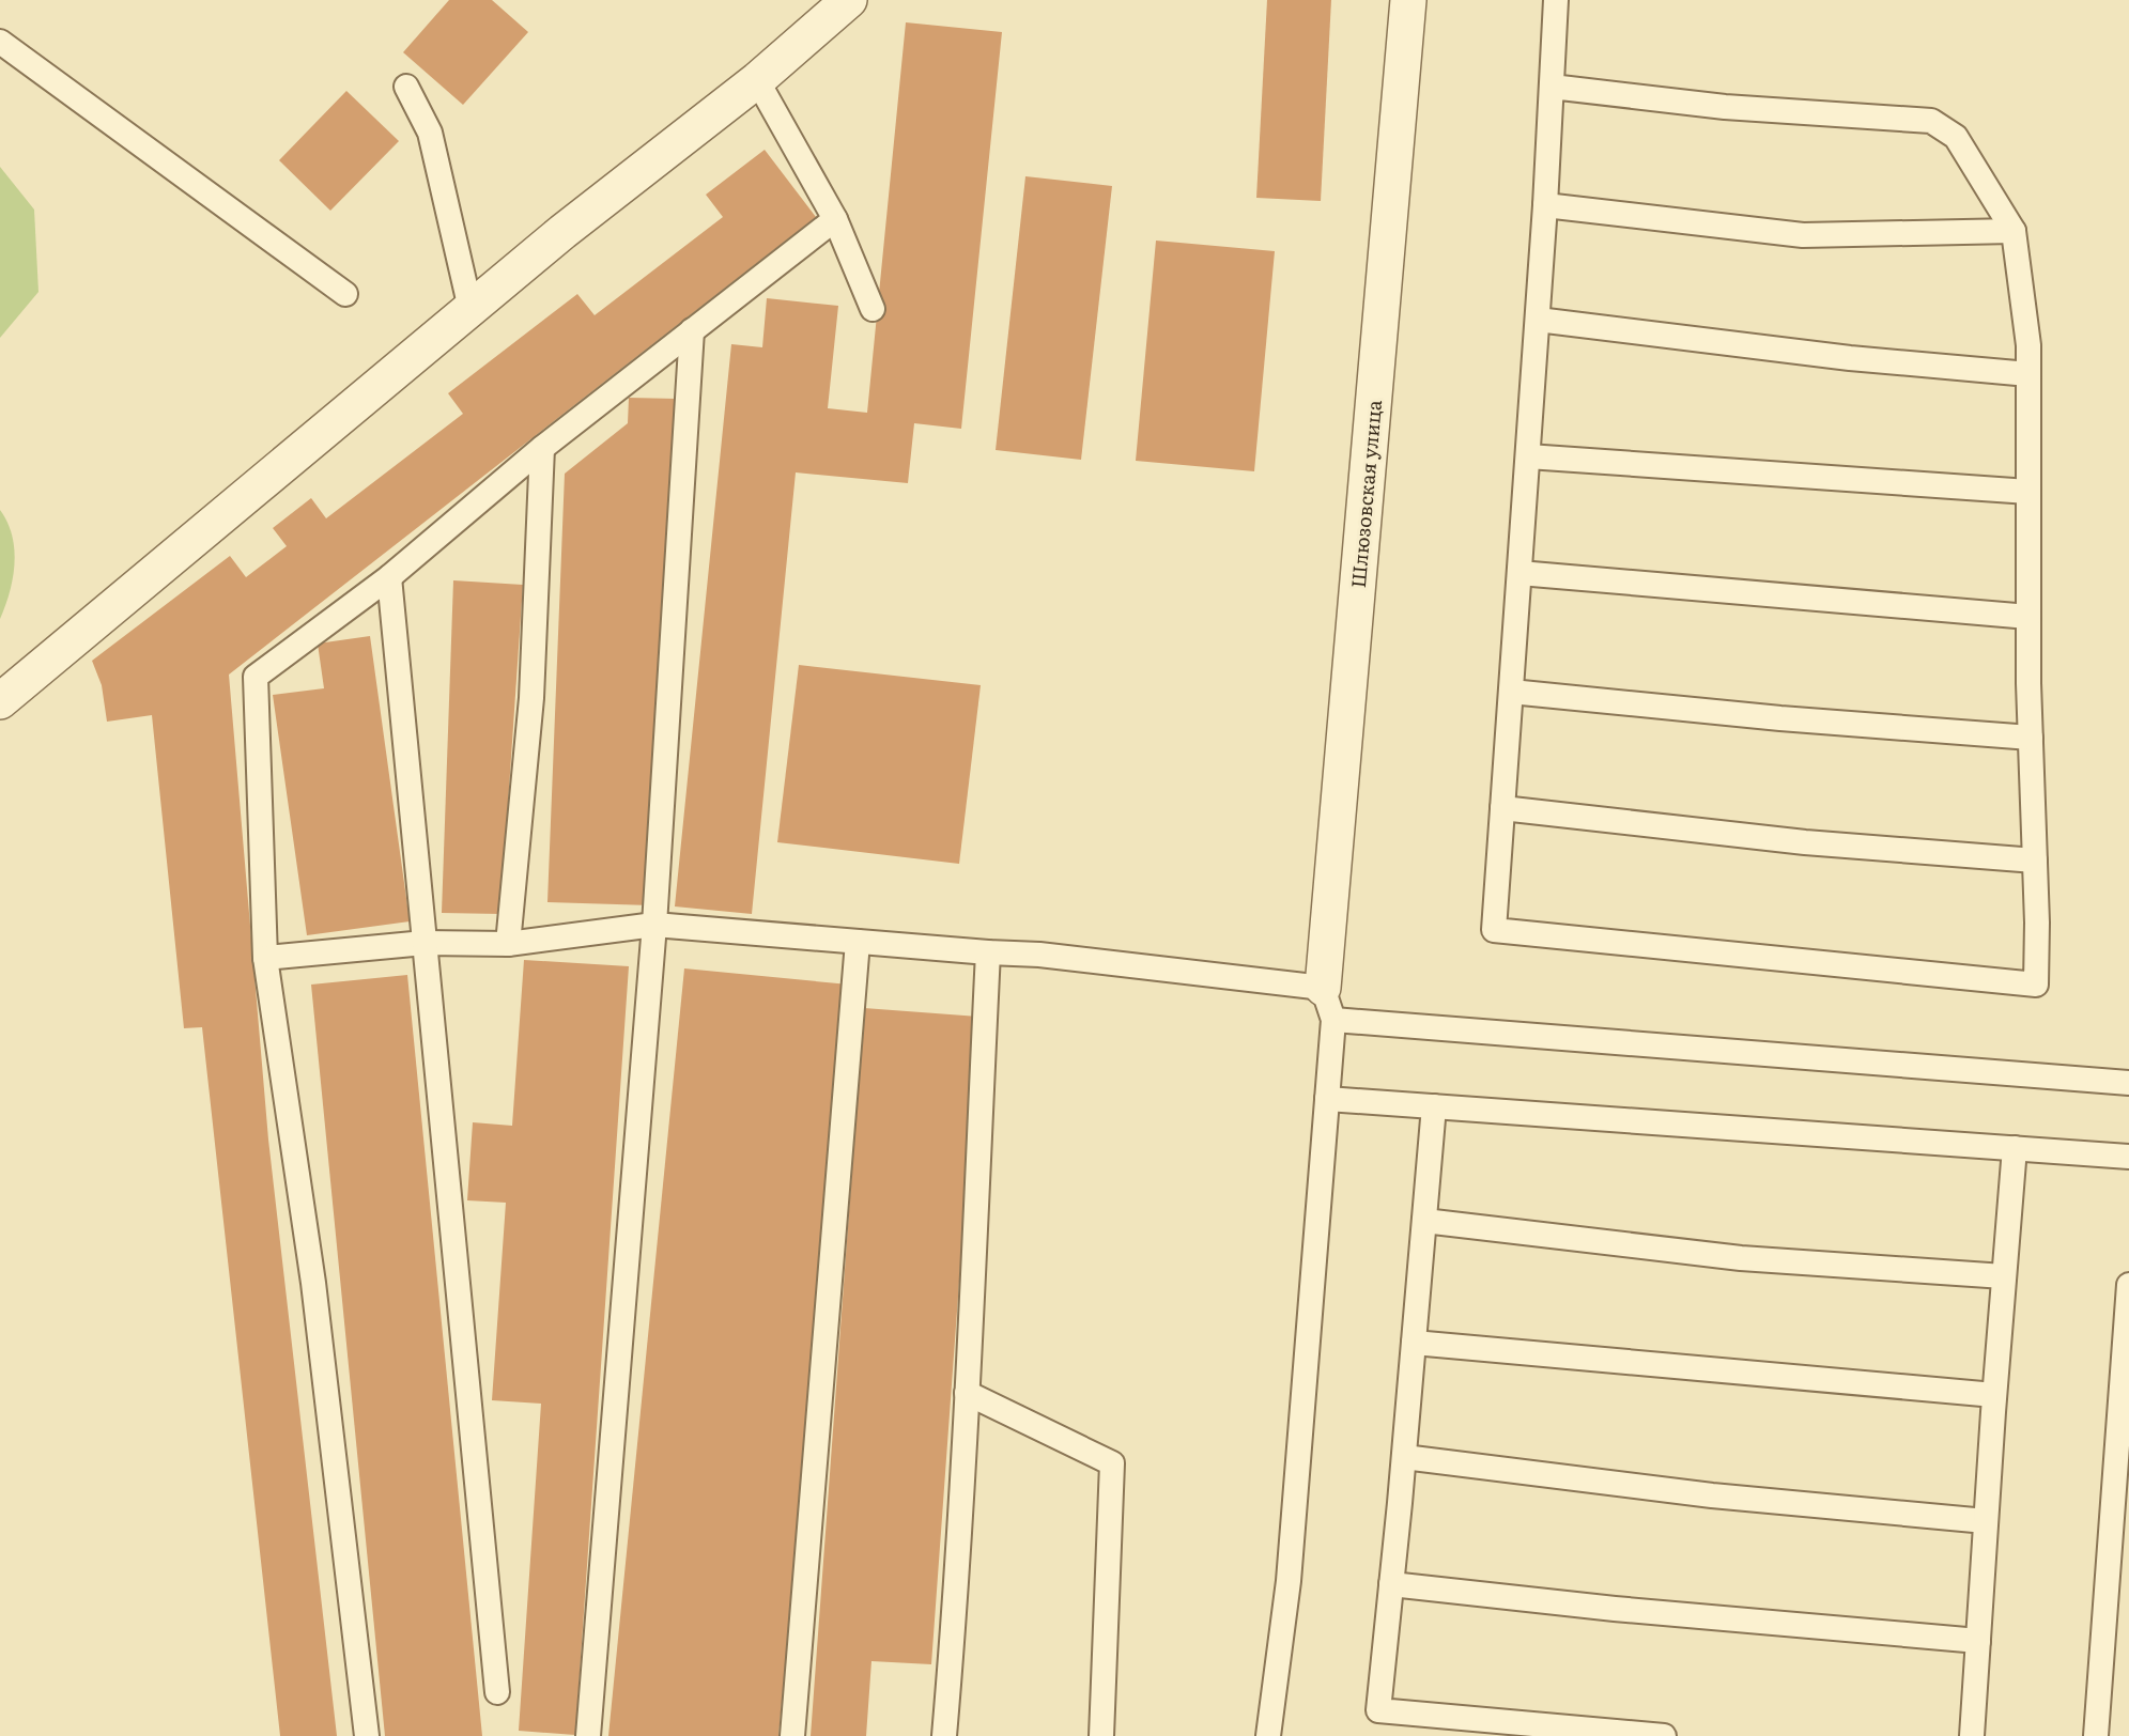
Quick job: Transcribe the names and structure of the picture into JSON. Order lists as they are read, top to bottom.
{
  "streets": {
    "street": ["Шлюзовская улица"]
  }
}
